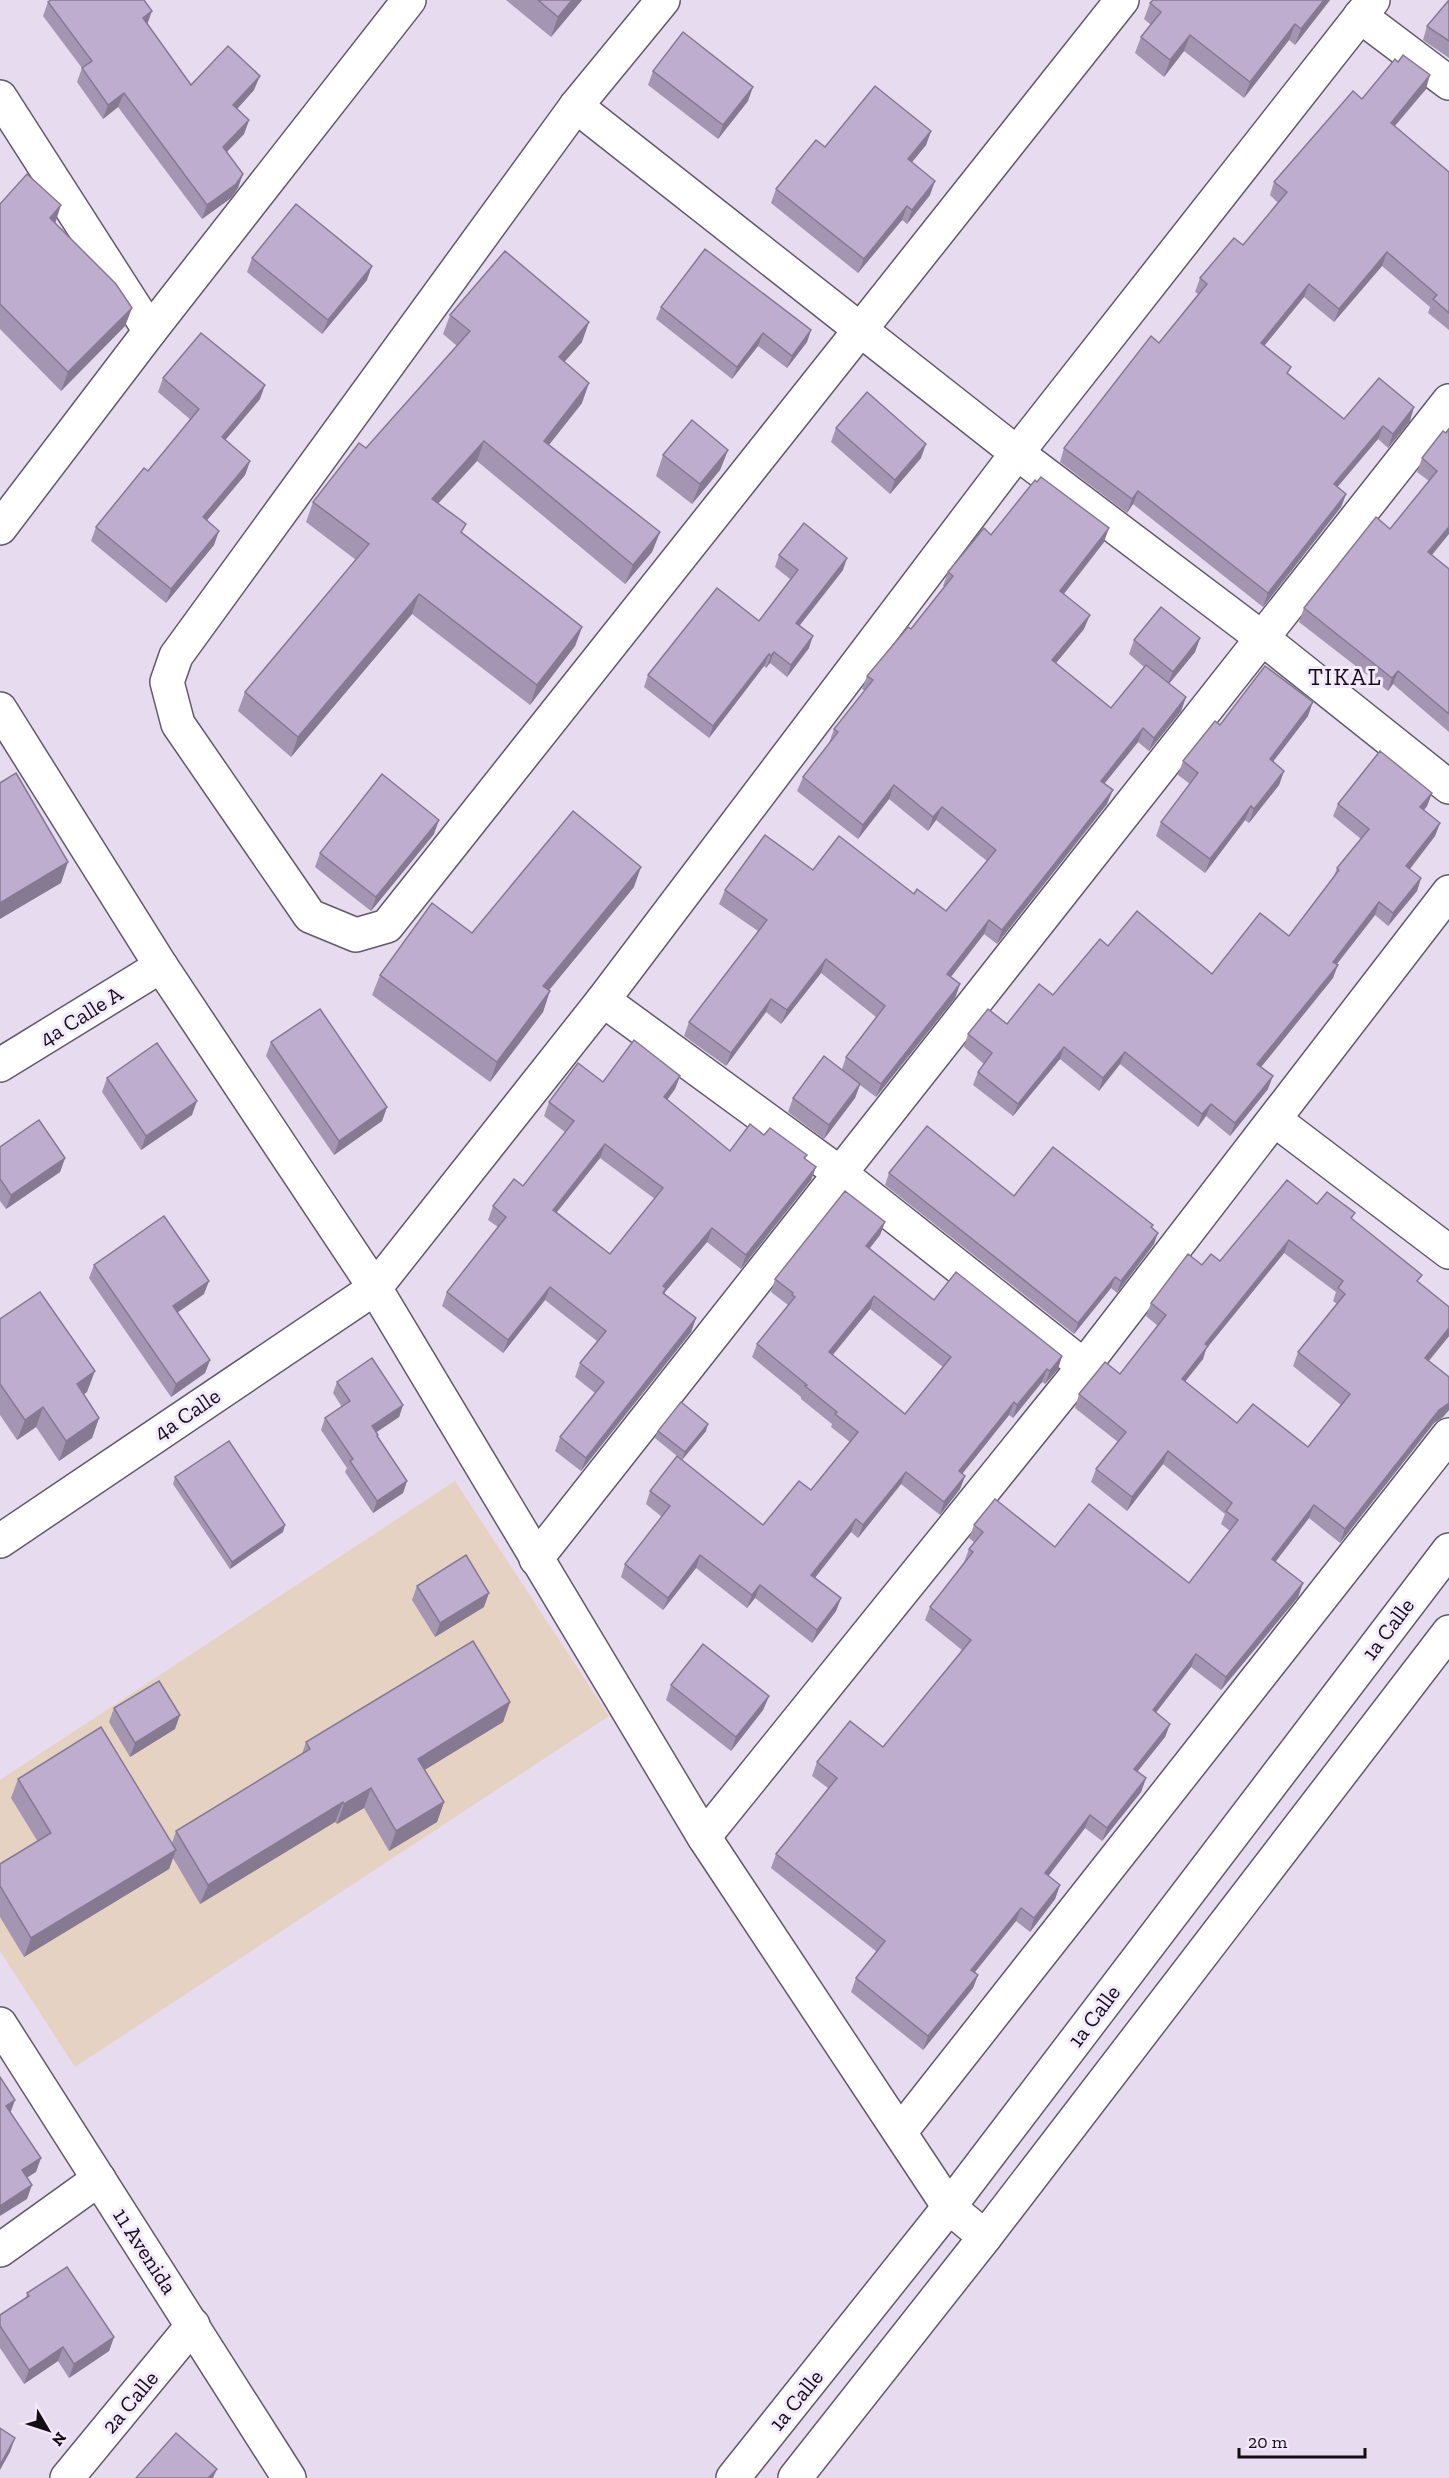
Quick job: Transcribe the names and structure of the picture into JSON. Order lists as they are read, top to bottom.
{
  "streets": {
    "street": [
      "4a Calle A",
      "4a Calle",
      "1a Calle",
      "11 Avenida",
      "2a Calle"
    ]
  },
  "crossings": [
    ["11 Avenida", "2a Calle"]
  ],
  "districts": ["TIKAL"],
  "scale_bar": "20 m",
  "north": "bottom right"
}
